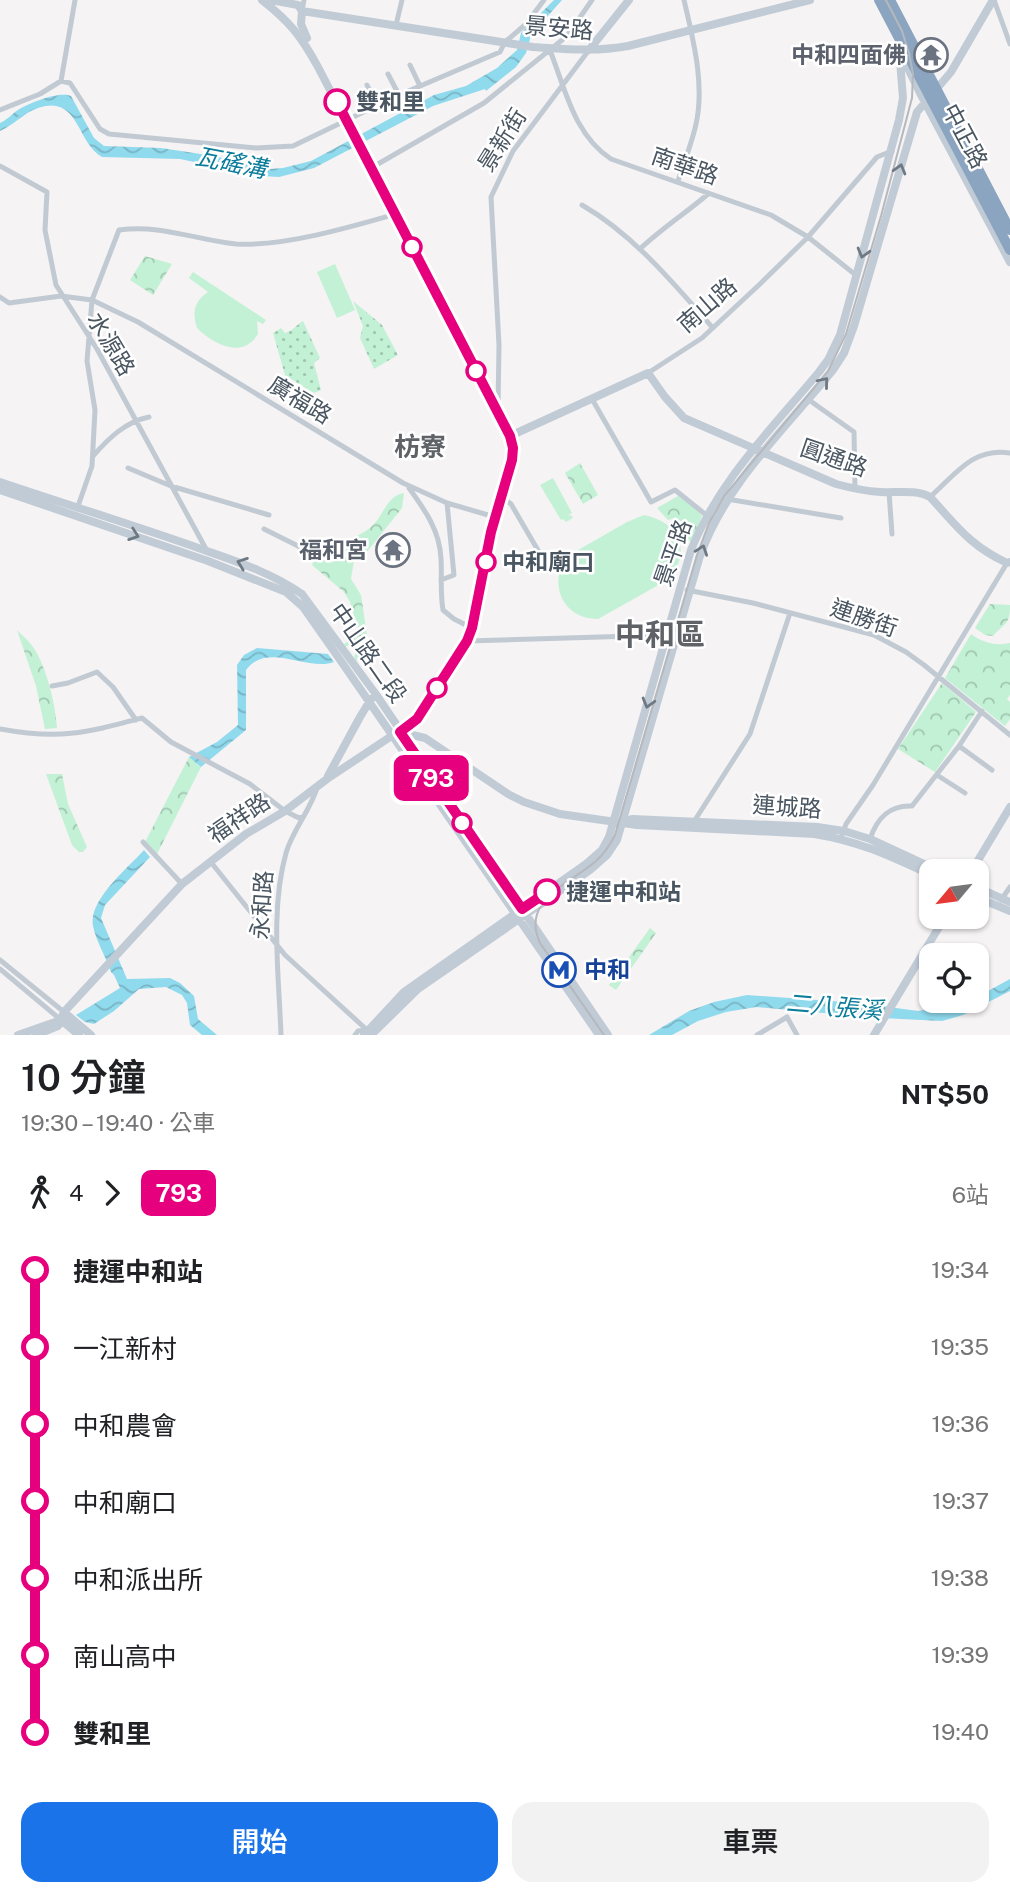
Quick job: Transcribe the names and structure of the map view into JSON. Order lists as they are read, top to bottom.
{
  "streets": {
    "main road": [
      "景安路",
      "中正路",
      "景新街",
      "南山路",
      "圓通路",
      "景平路",
      "中山路二段",
      "連城路",
      "福祥路"
    ],
    "street": [
      "南華路",
      "水源路",
      "廣福路",
      "連勝街",
      "永和路"
    ]
  },
  "crossings": [
    ["景安路", "景新街"],
    ["景安路", "南華路"],
    ["中正路", "景平路"],
    ["景新街", "南華路"],
    ["南華路", "南山路"],
    ["南華路", "景平路"],
    ["南山路", "圓通路"],
    ["南山路", "景平路"],
    ["南山路", "福祥路"],
    ["水源路", "廣福路"],
    ["水源路", "中山路二段"],
    ["廣福路", "福祥路"],
    ["圓通路", "景平路"],
    ["景平路", "連勝街"],
    ["景平路", "中山路二段"],
    ["景平路", "連城路"],
    ["中山路二段", "連城路"],
    ["中山路二段", "福祥路"],
    ["連城路", "福祥路"],
    ["福祥路", "永和路"]
  ],
  "districts": ["枋寮", "中和區"],
  "water": ["瓦磘溝", "二八張溪"],
  "places": {
    "temple": ["中和四面佛", "福和宮"],
    "other": ["雙和里", "中和廟口", "捷運中和站"],
    "metro station": ["中和"]
  },
  "lines": ["bus line 793"],
  "north": "bottom left",
  "page": {
    "on_map": "793",
    "heading": ["10 分鐘", "19:30 – 19:40 · 公車", "NT$50"],
    "legs": ["4", "793", "6站"],
    "list": [
      {
        "name": "捷運中和站",
        "value": "19:34"
      },
      {
        "name": "一江新村",
        "value": "19:35"
      },
      {
        "name": "中和農會",
        "value": "19:36"
      },
      {
        "name": "中和廟口",
        "value": "19:37"
      },
      {
        "name": "中和派出所",
        "value": "19:38"
      },
      {
        "name": "南山高中",
        "value": "19:39"
      },
      {
        "name": "雙和里",
        "value": "19:40"
      }
    ],
    "buttons": ["開始", "車票"]
  }
}
